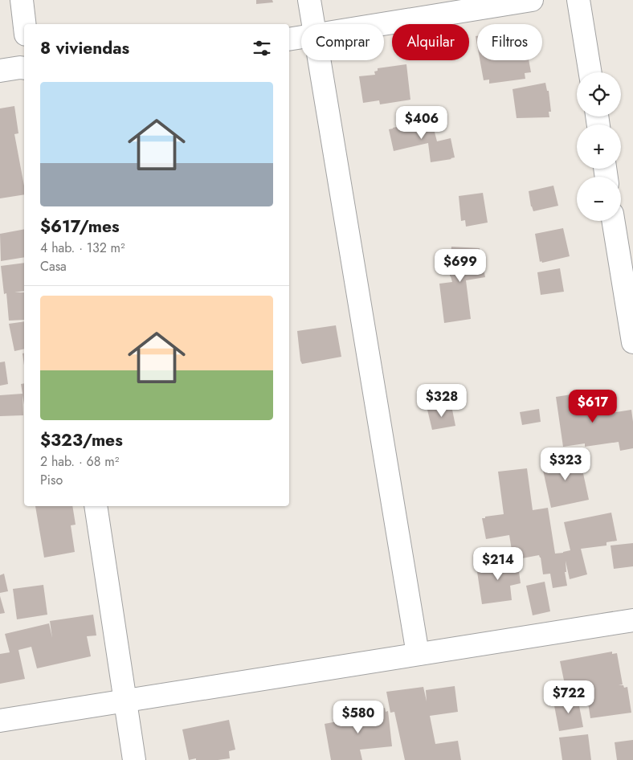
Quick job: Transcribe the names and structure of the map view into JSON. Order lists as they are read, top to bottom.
{
  "page": {
    "chip": ["Comprar", "Alquilar", "Filtros"],
    "heading": "8 viviendas",
    "map_buttons": ["+", "−"],
    "list": [
      {
        "name": "$617/mes",
        "note": "4 hab. · 132 m² · Casa"
      },
      {
        "name": "$323/mes",
        "note": "2 hab. · 68 m² · Piso"
      }
    ],
    "price": [
      "$406",
      "$699",
      "$328",
      "$617",
      "$323",
      "$214",
      "$722",
      "$580"
    ]
  }
}
